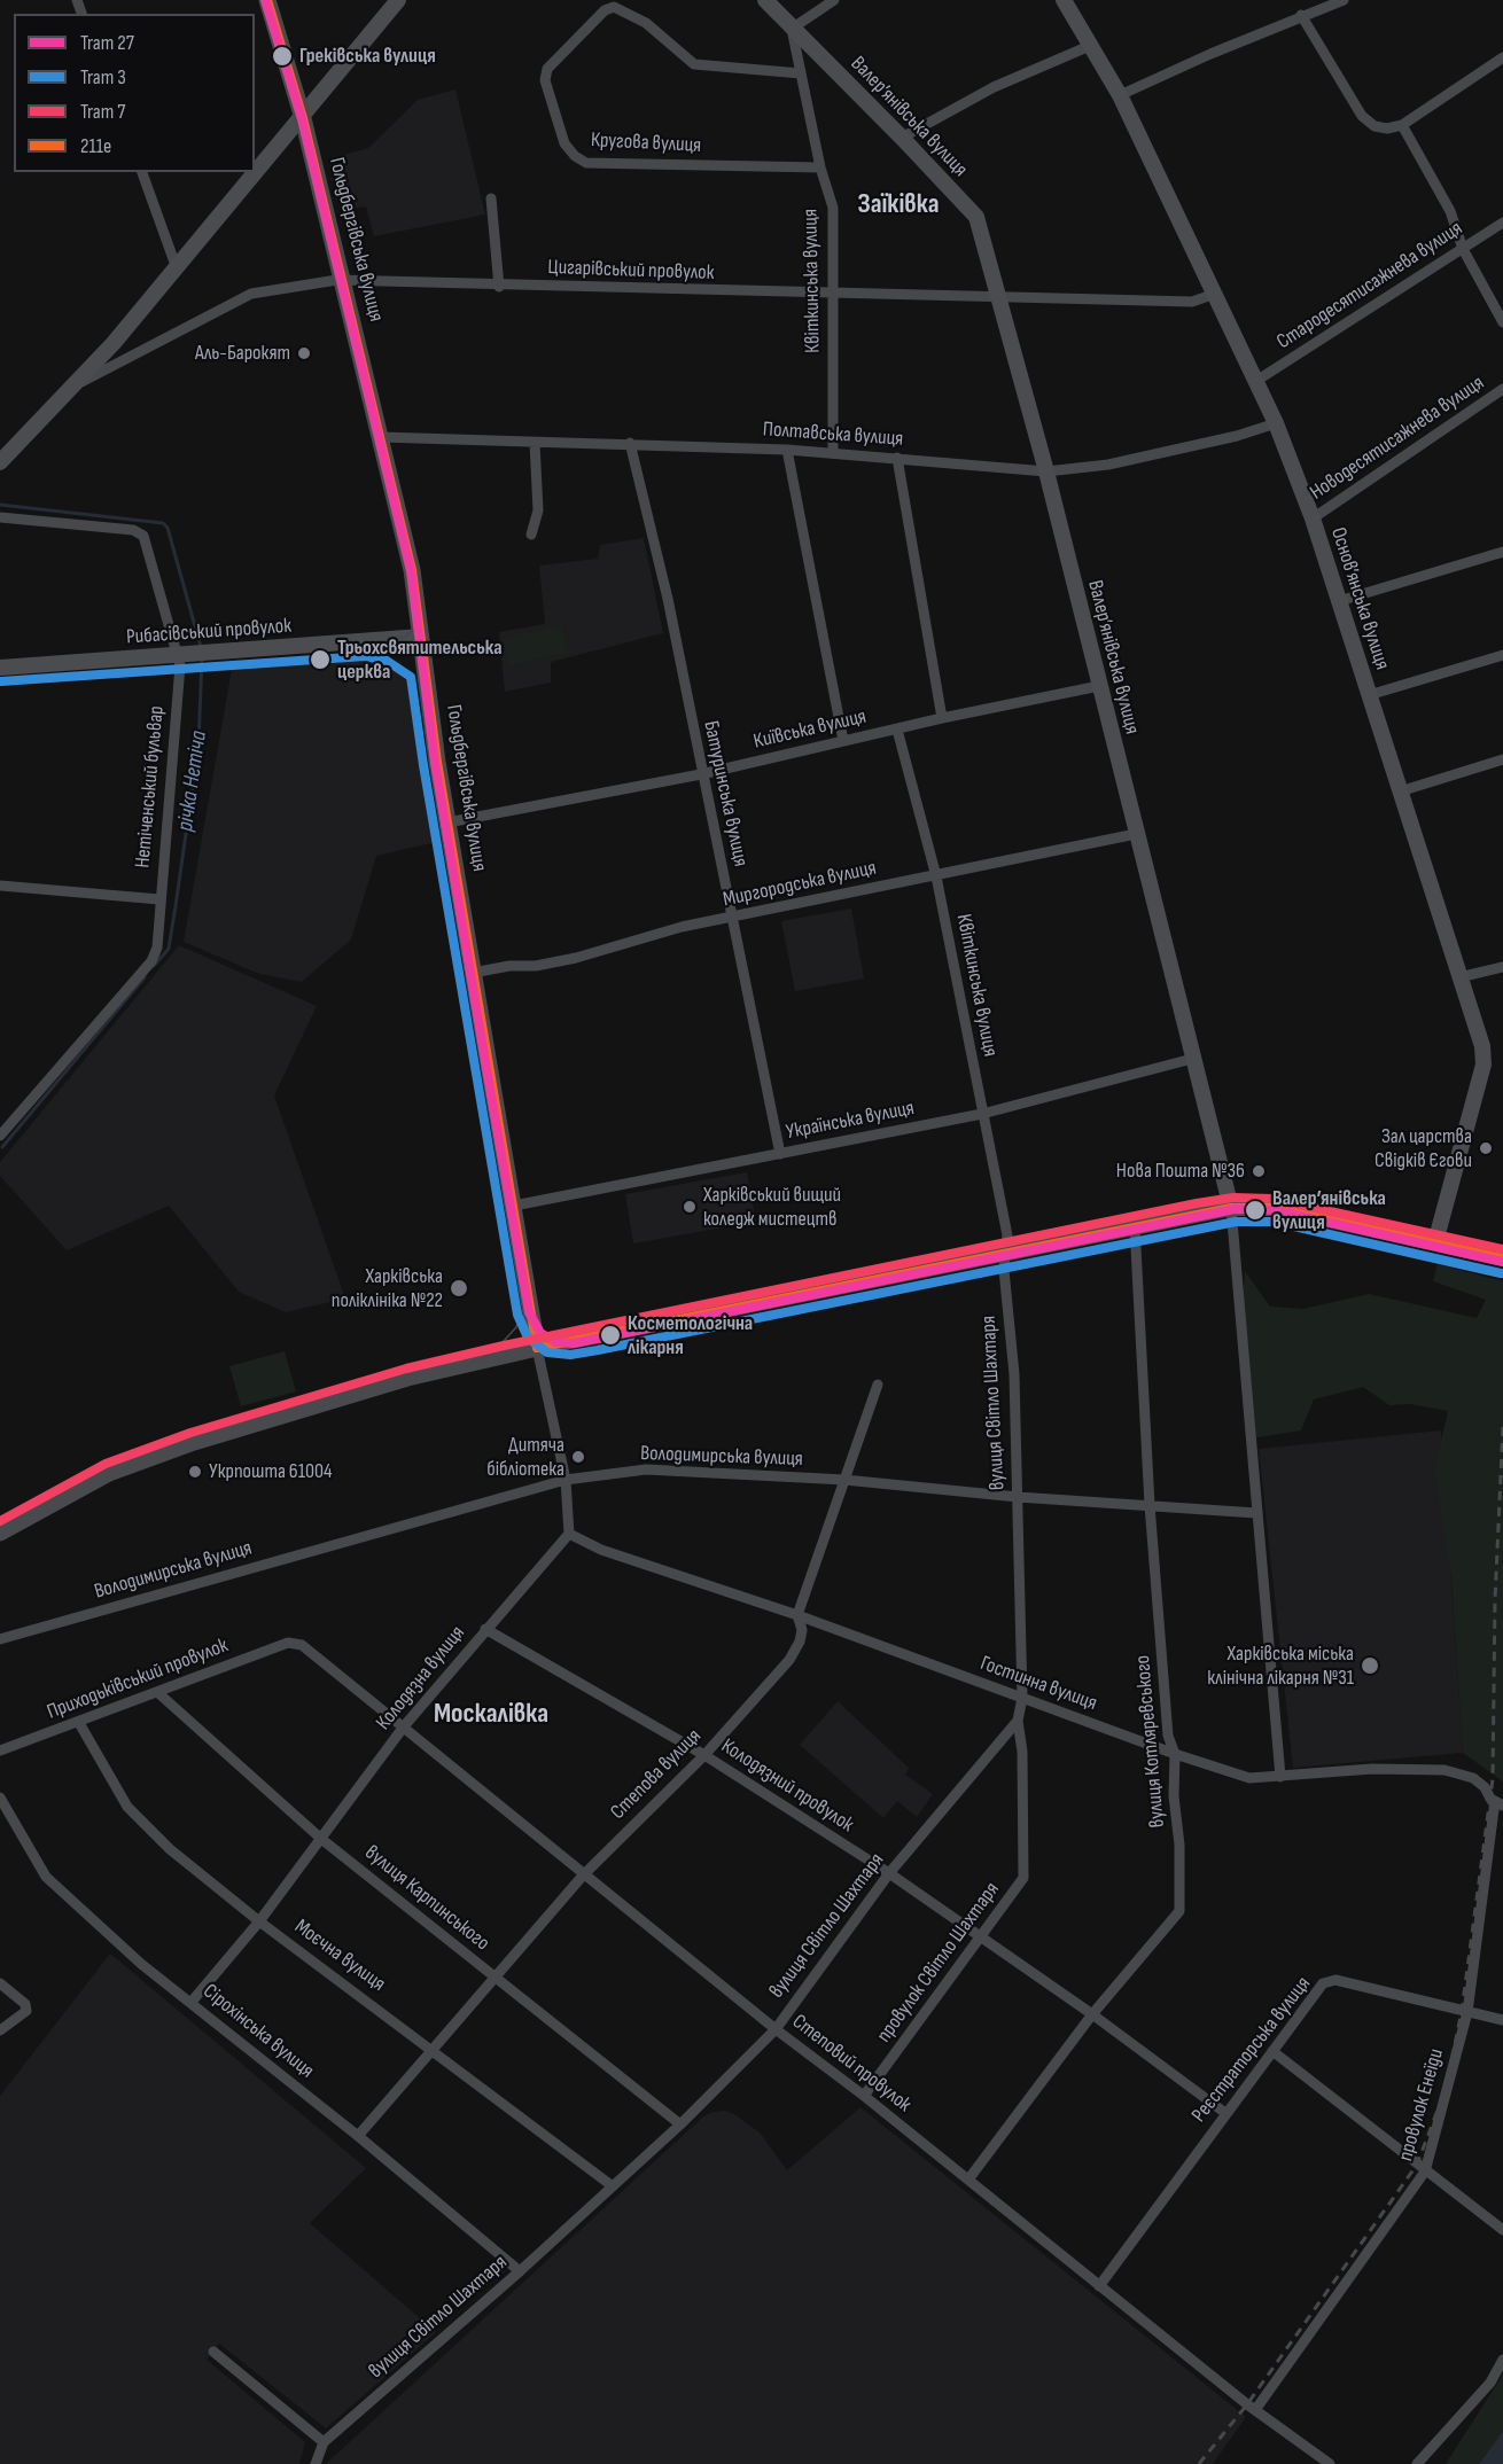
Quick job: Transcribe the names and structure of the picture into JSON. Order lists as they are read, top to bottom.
{
  "streets": {
    "main road": ["Гольдбергівська вулиця"],
    "street": [
      "Валер’янівська вулиця",
      "Кругова вулиця",
      "Цигарівський провулок",
      "Квіткинська вулиця",
      "Стародесятисажнева вулиця",
      "Полтавська вулиця",
      "Новодесятисажнева вулиця",
      "Основ’янська вулиця",
      "Рибасівський провулок",
      "Київська вулиця",
      "Нетіченський бульвар",
      "Батуринська вулиця",
      "Миргородська вулиця",
      "Українська вулиця",
      "вулиця Світло Шахтаря",
      "Володимирська вулиця",
      "Колодязна вулиця",
      "Приходьківський провулок",
      "Гостинна вулиця",
      "вулиця Котляревського",
      "Степова вулиця",
      "Колодязний провулок",
      "вулиця Карпинського",
      "Моєчна вулиця",
      "провулок Світло Шахтаря",
      "Сірохінська вулиця",
      "Реєстраторська вулиця",
      "Степовий провулок",
      "провулок Енеїди"
    ]
  },
  "crossings": [
    ["Валер’янівська вулиця", "Цигарівський провулок"],
    ["Валер’янівська вулиця", "Квіткинська вулиця"],
    ["Валер’янівська вулиця", "Полтавська вулиця"],
    ["Валер’янівська вулиця", "Київська вулиця"],
    ["Валер’янівська вулиця", "Миргородська вулиця"],
    ["Валер’янівська вулиця", "Українська вулиця"],
    ["Валер’янівська вулиця", "Володимирська вулиця"],
    ["Валер’янівська вулиця", "Гостинна вулиця"],
    ["Кругова вулиця", "Квіткинська вулиця"],
    ["Гольдбергівська вулиця", "Цигарівський провулок"],
    ["Гольдбергівська вулиця", "Полтавська вулиця"],
    ["Гольдбергівська вулиця", "Рибасівський провулок"],
    ["Гольдбергівська вулиця", "Київська вулиця"],
    ["Гольдбергівська вулиця", "Миргородська вулиця"],
    ["Гольдбергівська вулиця", "Українська вулиця"],
    ["Цигарівський провулок", "Квіткинська вулиця"],
    ["Цигарівський провулок", "Основ’янська вулиця"],
    ["Квіткинська вулиця", "Полтавська вулиця"],
    ["Квіткинська вулиця", "Київська вулиця"],
    ["Квіткинська вулиця", "Миргородська вулиця"],
    ["Квіткинська вулиця", "Українська вулиця"],
    ["Квіткинська вулиця", "вулиця Світло Шахтаря"],
    ["Стародесятисажнева вулиця", "Основ’янська вулиця"],
    ["Полтавська вулиця", "Основ’янська вулиця"],
    ["Полтавська вулиця", "Батуринська вулиця"],
    ["Новодесятисажнева вулиця", "Основ’янська вулиця"],
    ["Рибасівський провулок", "Нетіченський бульвар"],
    ["Київська вулиця", "Батуринська вулиця"],
    ["Батуринська вулиця", "Миргородська вулиця"],
    ["Батуринська вулиця", "Українська вулиця"],
    ["вулиця Світло Шахтаря", "Володимирська вулиця"],
    ["вулиця Світло Шахтаря", "Гостинна вулиця"],
    ["вулиця Світло Шахтаря", "Колодязний провулок"],
    ["вулиця Світло Шахтаря", "вулиця Карпинського"],
    ["вулиця Світло Шахтаря", "Моєчна вулиця"],
    ["вулиця Світло Шахтаря", "провулок Світло Шахтаря"],
    ["вулиця Світло Шахтаря", "Сірохінська вулиця"],
    ["вулиця Світло Шахтаря", "Степовий провулок"],
    ["Володимирська вулиця", "вулиця Котляревського"],
    ["Володимирська вулиця", "Степова вулиця"],
    ["Колодязна вулиця", "Гостинна вулиця"],
    ["Колодязна вулиця", "Колодязний провулок"],
    ["Колодязна вулиця", "вулиця Карпинського"],
    ["Колодязна вулиця", "Моєчна вулиця"],
    ["Колодязна вулиця", "Сірохінська вулиця"],
    ["Колодязна вулиця", "Степовий провулок"],
    ["Приходьківський провулок", "вулиця Карпинського"],
    ["Приходьківський провулок", "Моєчна вулиця"],
    ["Приходьківський провулок", "Степовий провулок"],
    ["Гостинна вулиця", "вулиця Котляревського"],
    ["Гостинна вулиця", "Степова вулиця"],
    ["Гостинна вулиця", "провулок Енеїди"],
    ["вулиця Котляревського", "Колодязний провулок"],
    ["вулиця Котляревського", "Степовий провулок"],
    ["Степова вулиця", "Колодязний провулок"],
    ["Степова вулиця", "вулиця Карпинського"],
    ["Степова вулиця", "Моєчна вулиця"],
    ["Степова вулиця", "Сірохінська вулиця"],
    ["Степова вулиця", "Степовий провулок"],
    ["Колодязний провулок", "провулок Світло Шахтаря"],
    ["Колодязний провулок", "Реєстраторська вулиця"],
    ["провулок Світло Шахтаря", "Степовий провулок"],
    ["Реєстраторська вулиця", "Степовий провулок"],
    ["Реєстраторська вулиця", "провулок Енеїди"],
    ["Степовий провулок", "провулок Енеїди"]
  ],
  "districts": ["Заїківка", "Москалівка"],
  "water": ["річка Нетіча"],
  "places": [
    "Греківська вулиця",
    "Аль-Барокят",
    "Трьохсвятительська церква",
    "Зал царства Свідків Єгови",
    "Нова Пошта №36",
    "Харківський вищий коледж мистецтв",
    "Валер’янівська вулиця",
    "Харківська поліклініка №22",
    "Косметологічна лікарня",
    "Дитяча бібліотека",
    "Укрпошта 61004",
    "Харківська міська клінічна лікарня №31"
  ],
  "lines": [
    "tram line 27",
    "transit line 211е",
    "tram line 3",
    "tram line 7"
  ],
  "legend": [
    "Tram 27",
    "Tram 3",
    "Tram 7",
    "211е"
  ]
}
